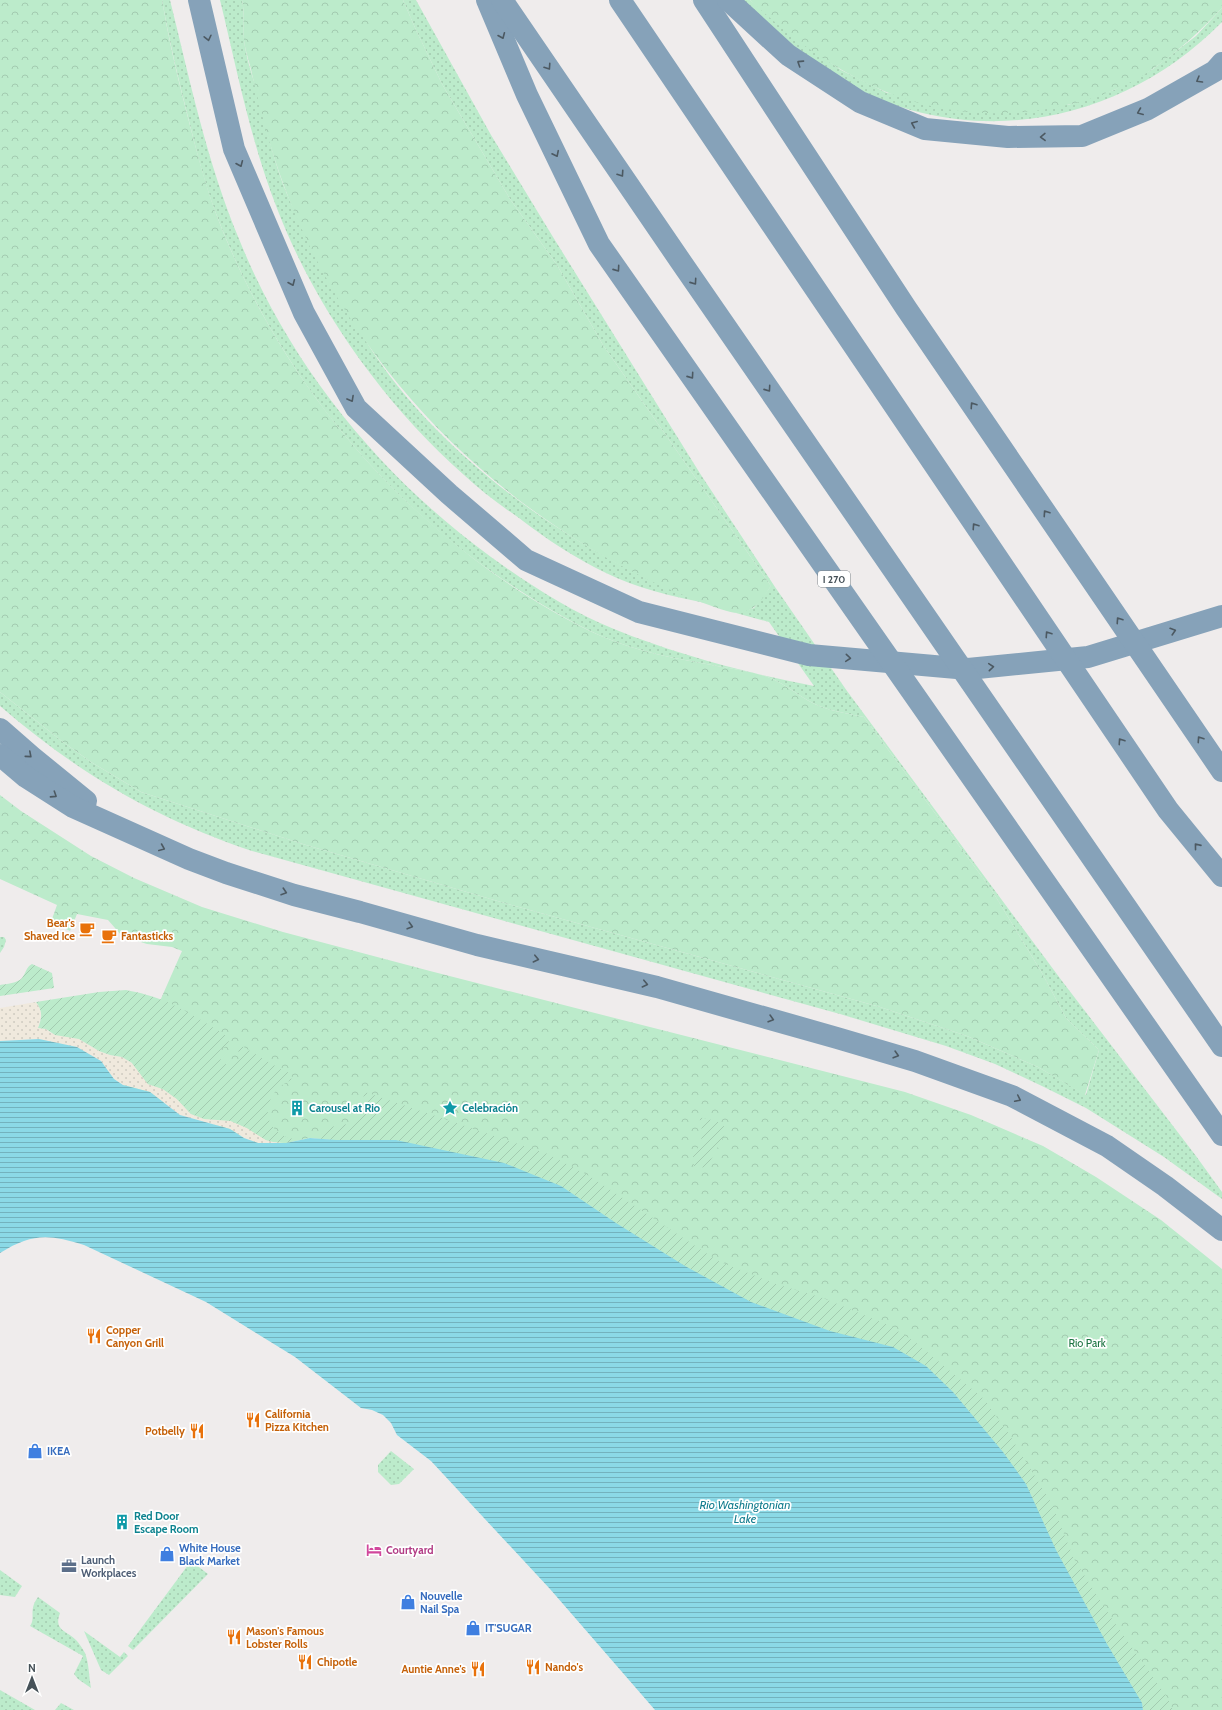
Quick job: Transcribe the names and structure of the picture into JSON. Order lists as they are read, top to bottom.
{
  "streets": {
    "highway": ["I 270"]
  },
  "water": ["Rio Washingtonian Lake"],
  "parks": ["Rio Park"],
  "places": {
    "cafe": ["Bear's Shaved Ice", "Fantasticks"],
    "building": ["Carousel at Rio", "Red Door Escape Room"],
    "place": ["Celebración"],
    "restaurant": [
      "Copper Canyon Grill",
      "California Pizza Kitchen",
      "Potbelly",
      "Mason's Famous Lobster Rolls",
      "Chipotle",
      "Nando's",
      "Auntie Anne's"
    ],
    "shop": [
      "IKEA",
      "White House Black Market",
      "Nouvelle Nail Spa",
      "IT'SUGAR"
    ],
    "hotel": ["Courtyard"],
    "office": ["Launch Workplaces"]
  },
  "north": "top"
}
